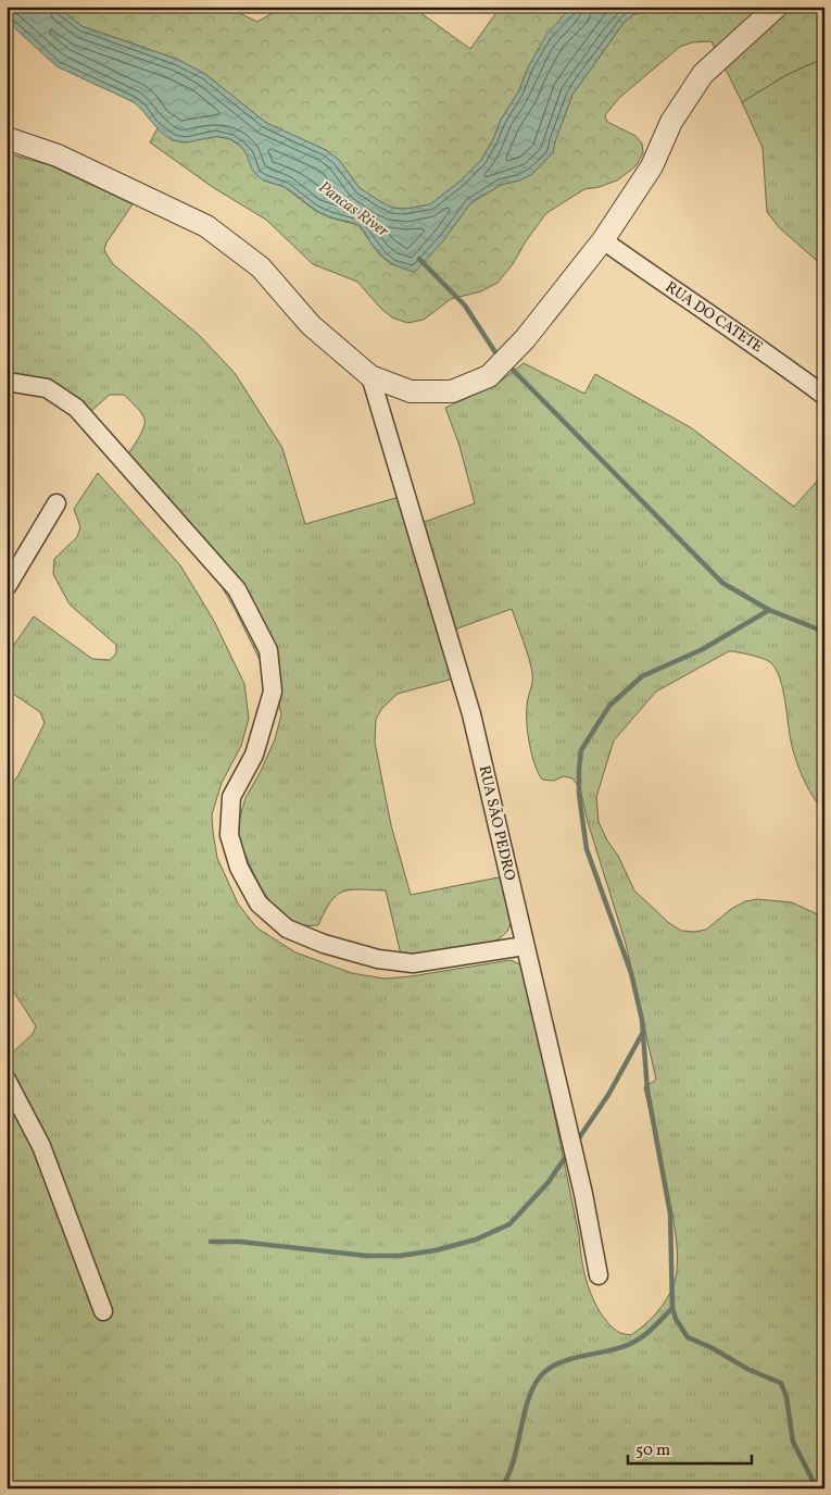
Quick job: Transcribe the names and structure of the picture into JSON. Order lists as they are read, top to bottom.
{
  "streets": {
    "street": ["RUA DO CATETE", "RUA SÃO PEDRO"]
  },
  "water": ["Pancas River"],
  "scale_bar": "50 m"
}
